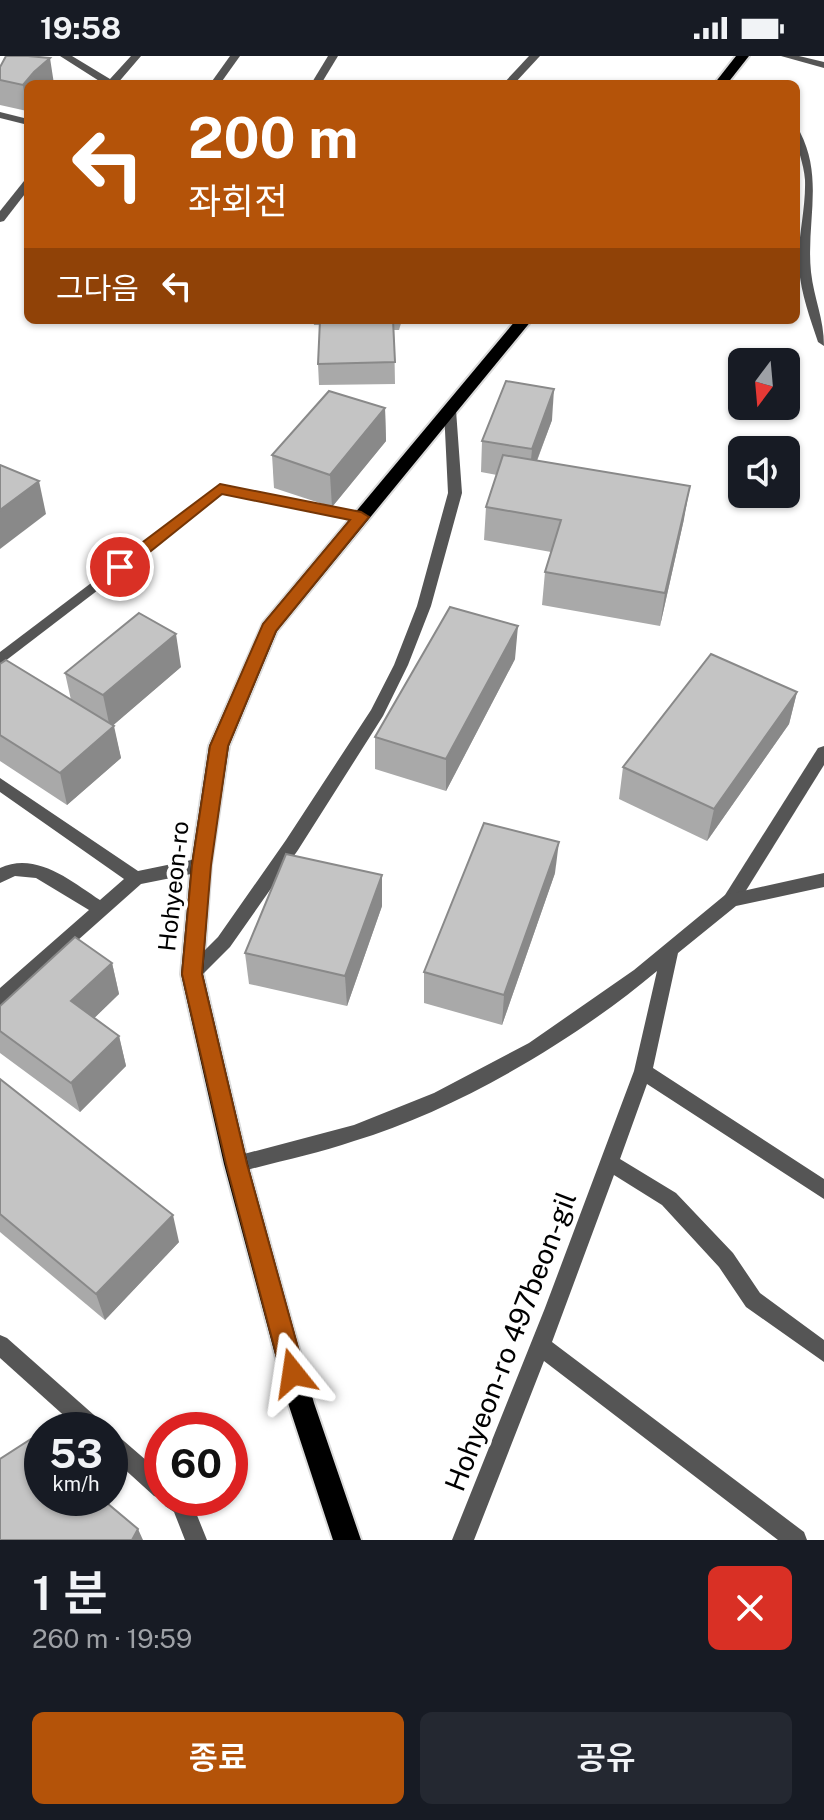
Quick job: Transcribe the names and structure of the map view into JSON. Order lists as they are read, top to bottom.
{
  "streets": {
    "main road": ["Hohyeon-ro"],
    "street": ["Hohyeon-ro 497beon-gil"]
  },
  "north": "bottom",
  "page": {
    "status": "19:58",
    "turn": ["200 m", "좌회전"],
    "then": "그다음",
    "speed": "53 km/h",
    "limit": "60",
    "heading": ["1 분", "260 m · 19:59"],
    "buttons": ["종료", "공유"]
  }
}
